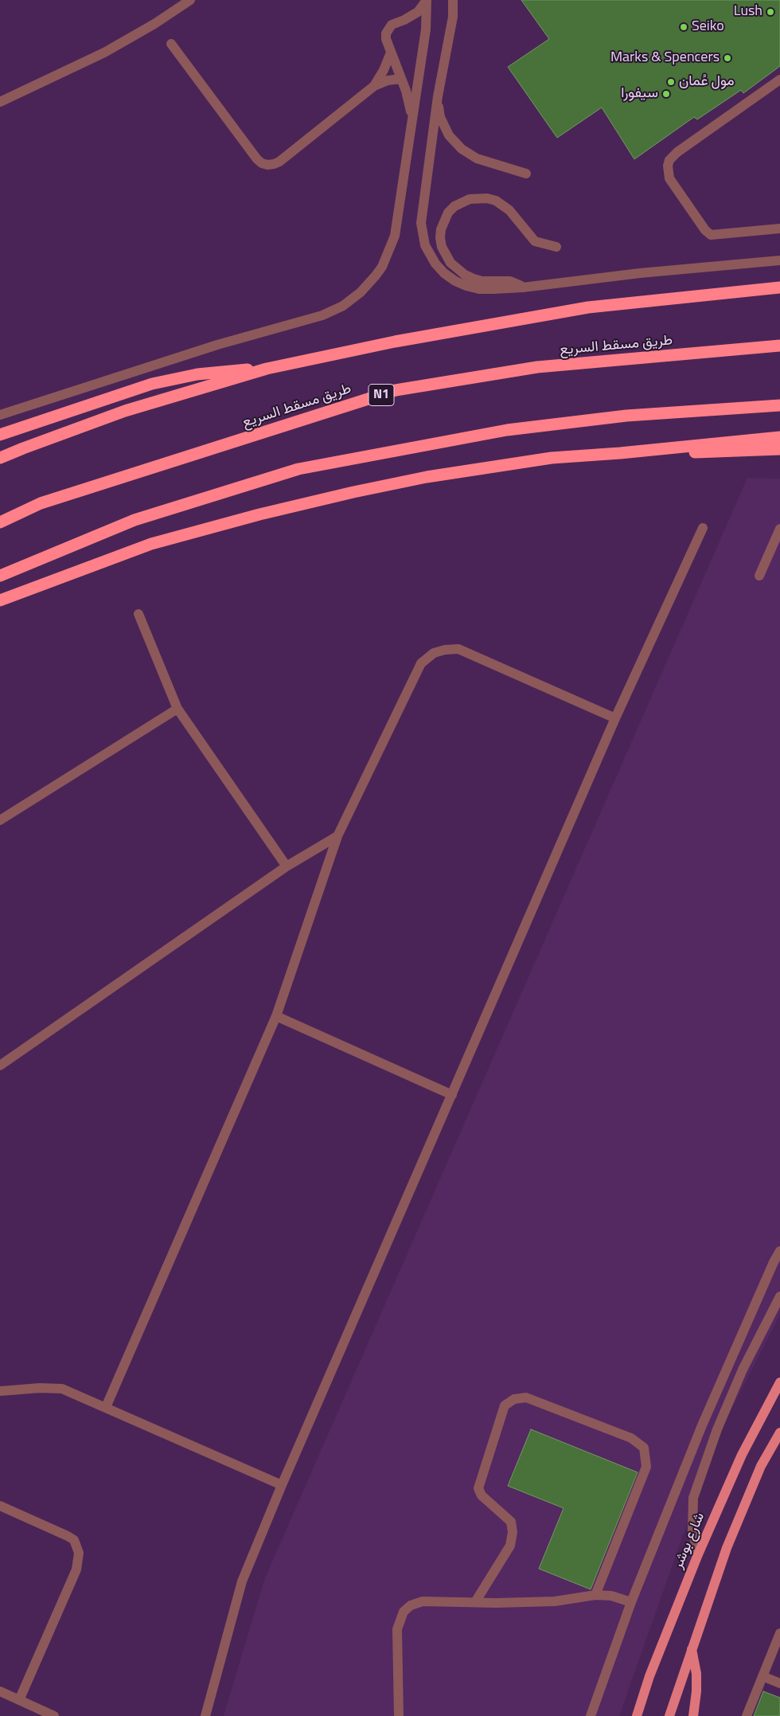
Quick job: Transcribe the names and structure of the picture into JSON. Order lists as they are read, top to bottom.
{
  "streets": {
    "highway": ["طريق مسقط السريع", "N1"],
    "main road": ["شارع بوشر"]
  },
  "places": [
    "Lush",
    "Seiko",
    "Marks & Spencers",
    "مول عُمان",
    "سيفورا"
  ]
}
